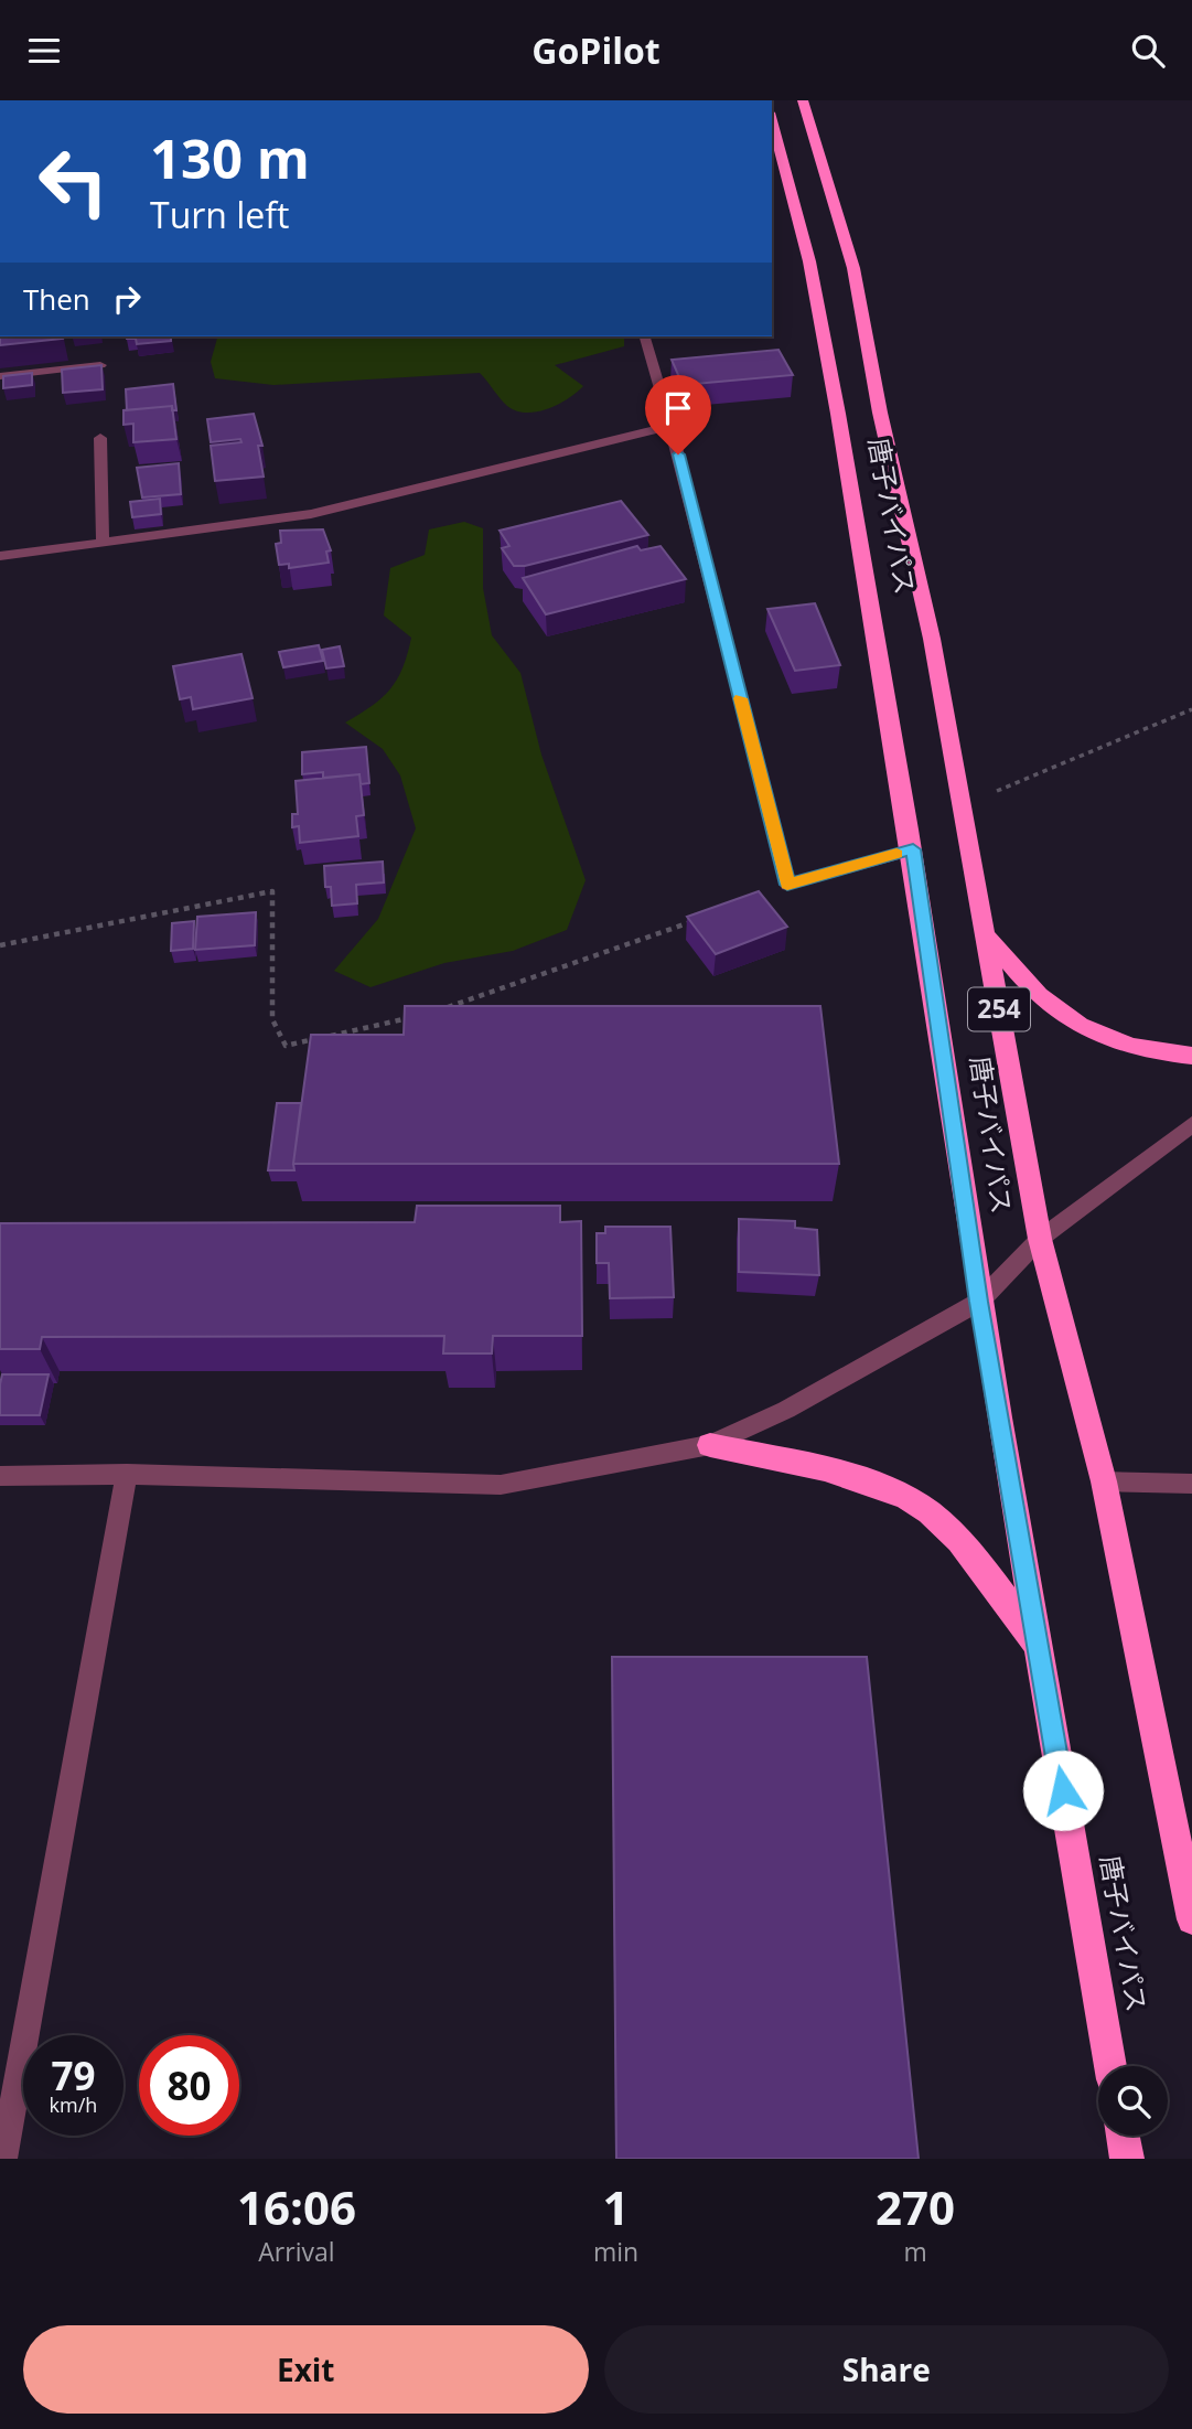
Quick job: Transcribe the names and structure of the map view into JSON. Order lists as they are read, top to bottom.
{
  "streets": {
    "highway": ["唐子バイパス", "254"]
  },
  "page": {
    "header": "GoPilot",
    "turn": ["130 m", "Turn left"],
    "then": "Then",
    "speed": "79 km/h",
    "limit": "80",
    "eta": [
      "16:06",
      "Arrival",
      "1",
      "min",
      "270",
      "m"
    ],
    "buttons": ["Exit", "Share"]
  }
}
